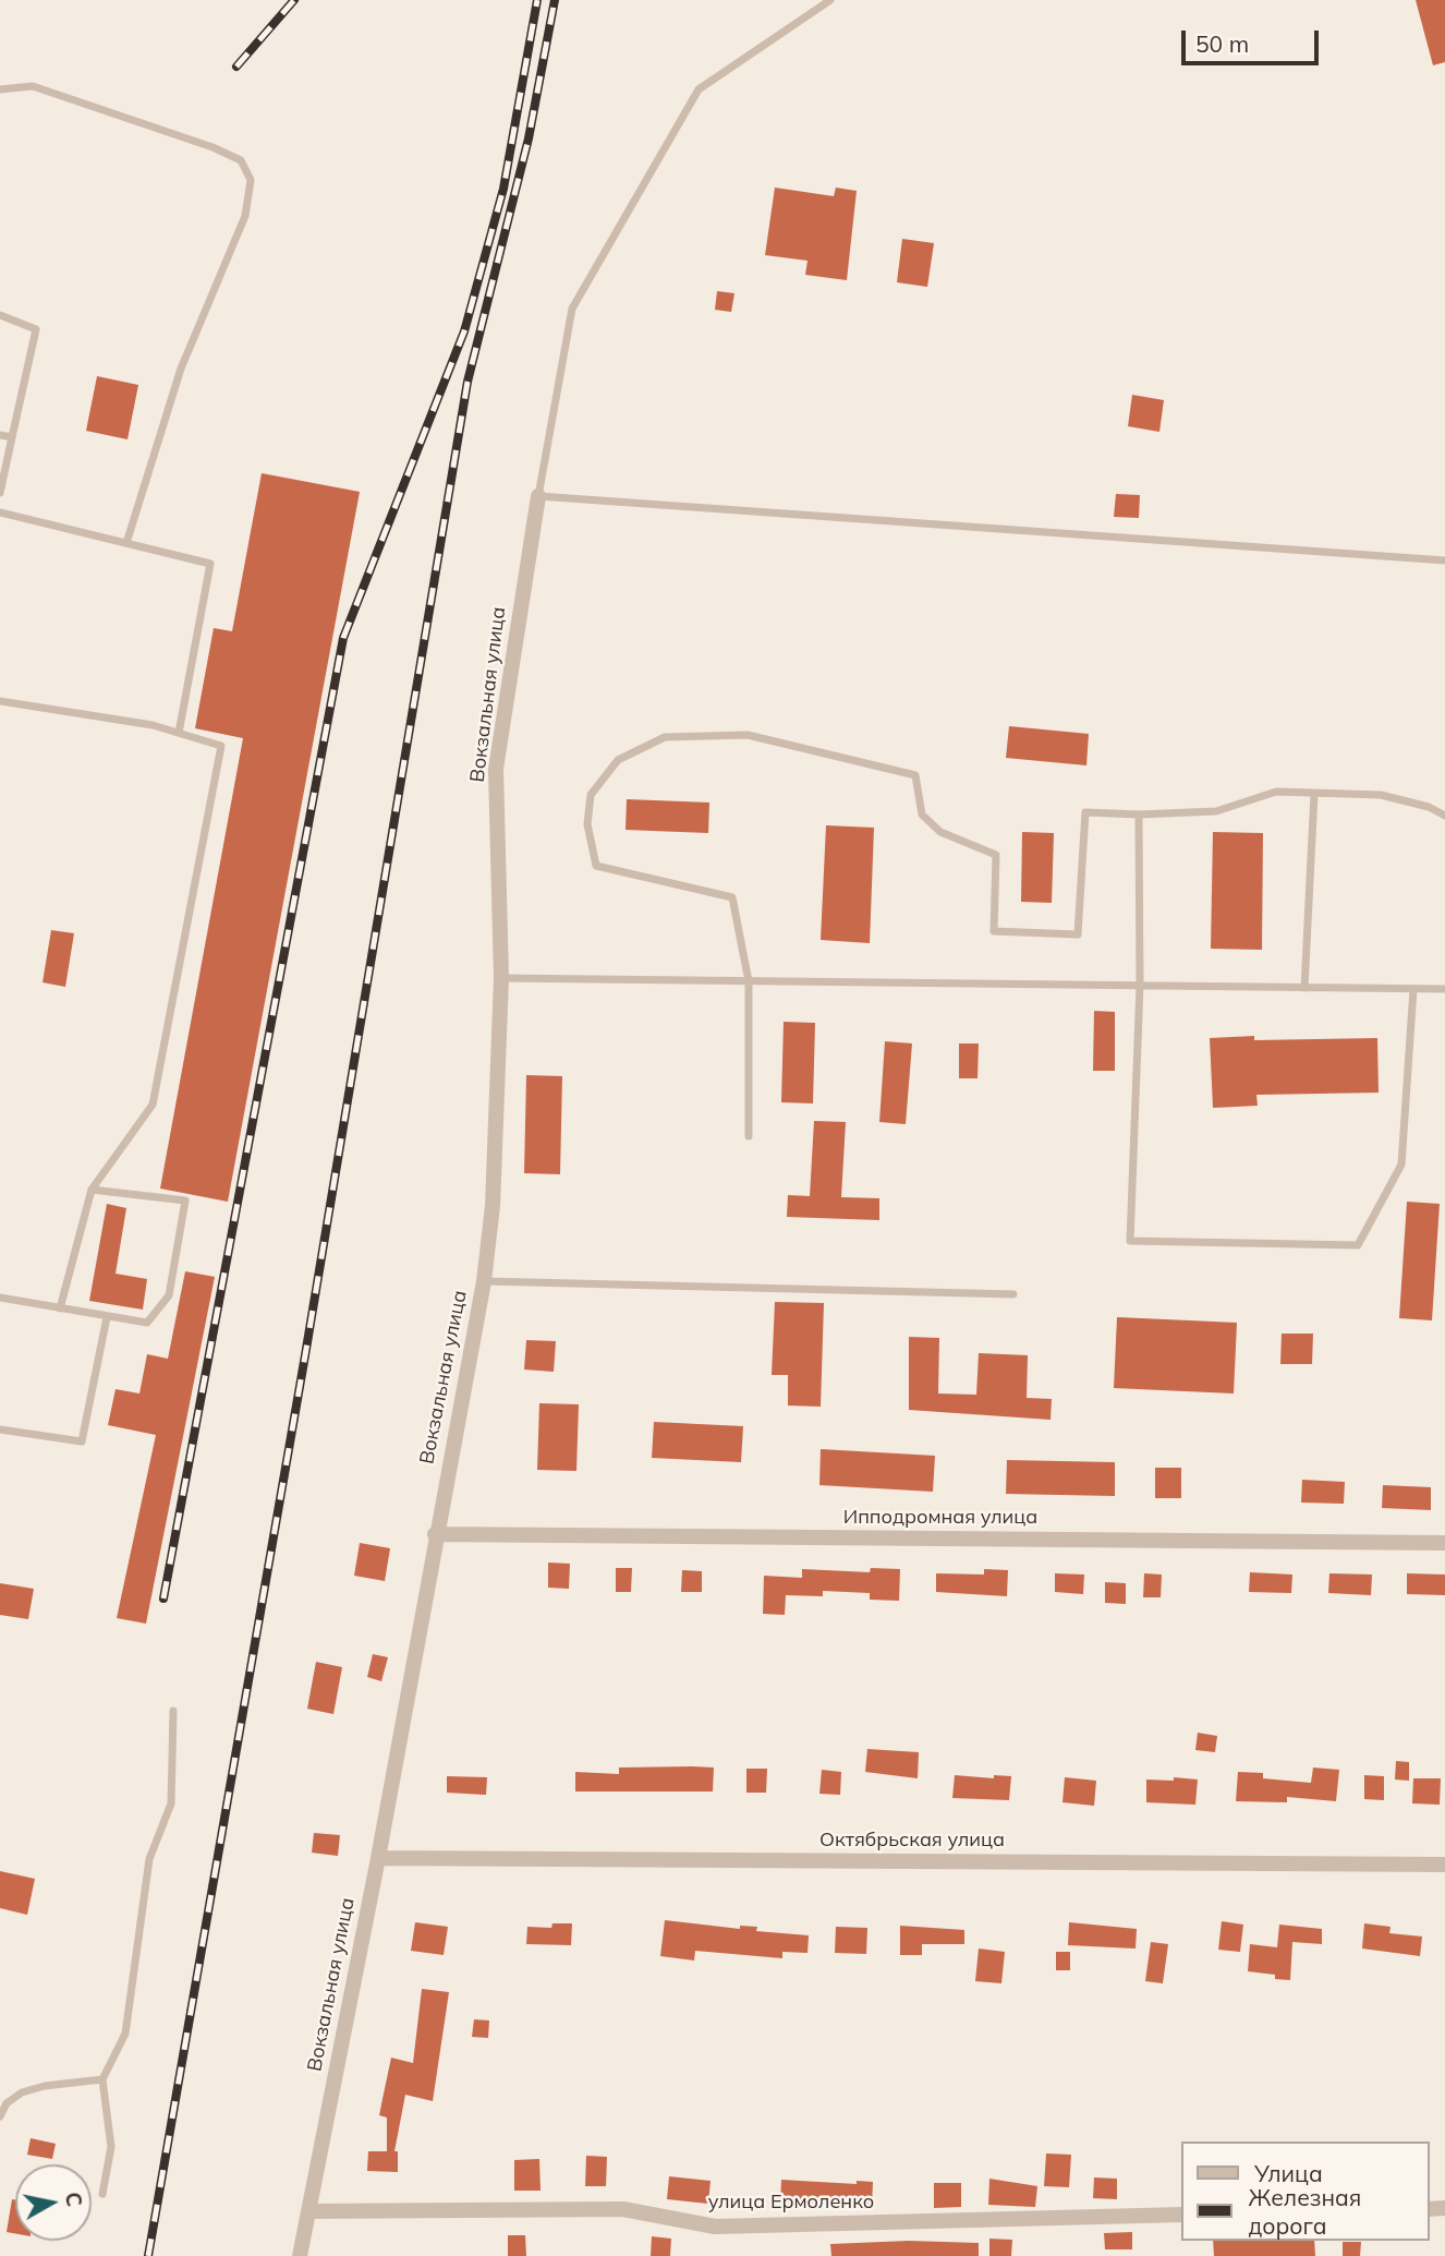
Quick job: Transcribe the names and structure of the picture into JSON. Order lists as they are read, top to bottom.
{
  "streets": {
    "street": [
      "Вокзальная улица",
      "Ипподромная улица",
      "Октябрьская улица",
      "улица Ермоленко"
    ]
  },
  "crossings": [
    ["Вокзальная улица", "Ипподромная улица"],
    ["Вокзальная улица", "Октябрьская улица"],
    ["Вокзальная улица", "улица Ермоленко"]
  ],
  "legend": ["Улица", "Железная дорога"],
  "scale_bar": "50 m",
  "north": "right"
}
